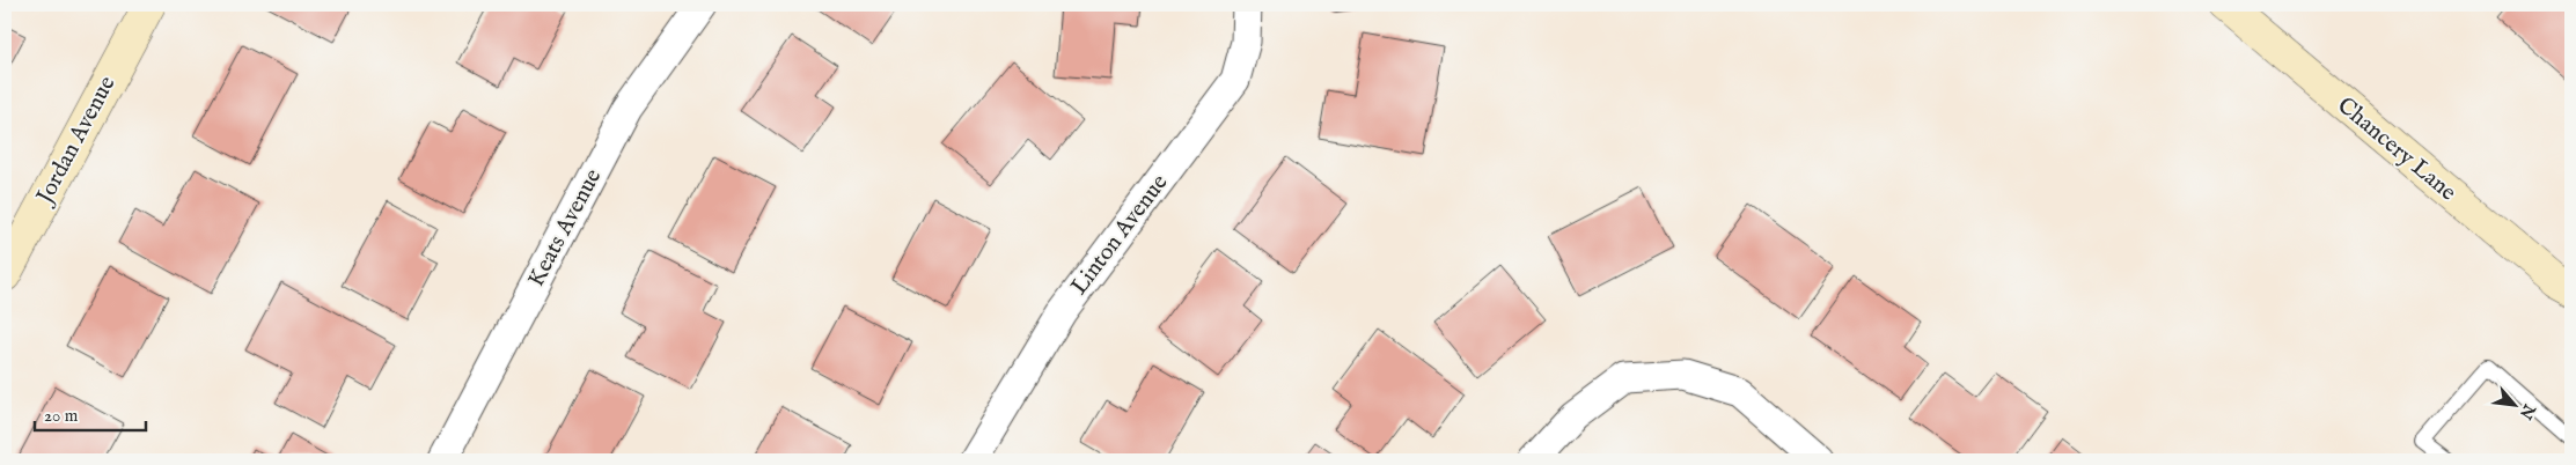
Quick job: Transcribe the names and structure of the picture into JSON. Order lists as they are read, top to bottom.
{
  "streets": {
    "street": [
      "Jordan Avenue",
      "Chancery Lane",
      "Keats Avenue",
      "Linton Avenue"
    ]
  },
  "scale_bar": "20 m",
  "north": "bottom right"
}
